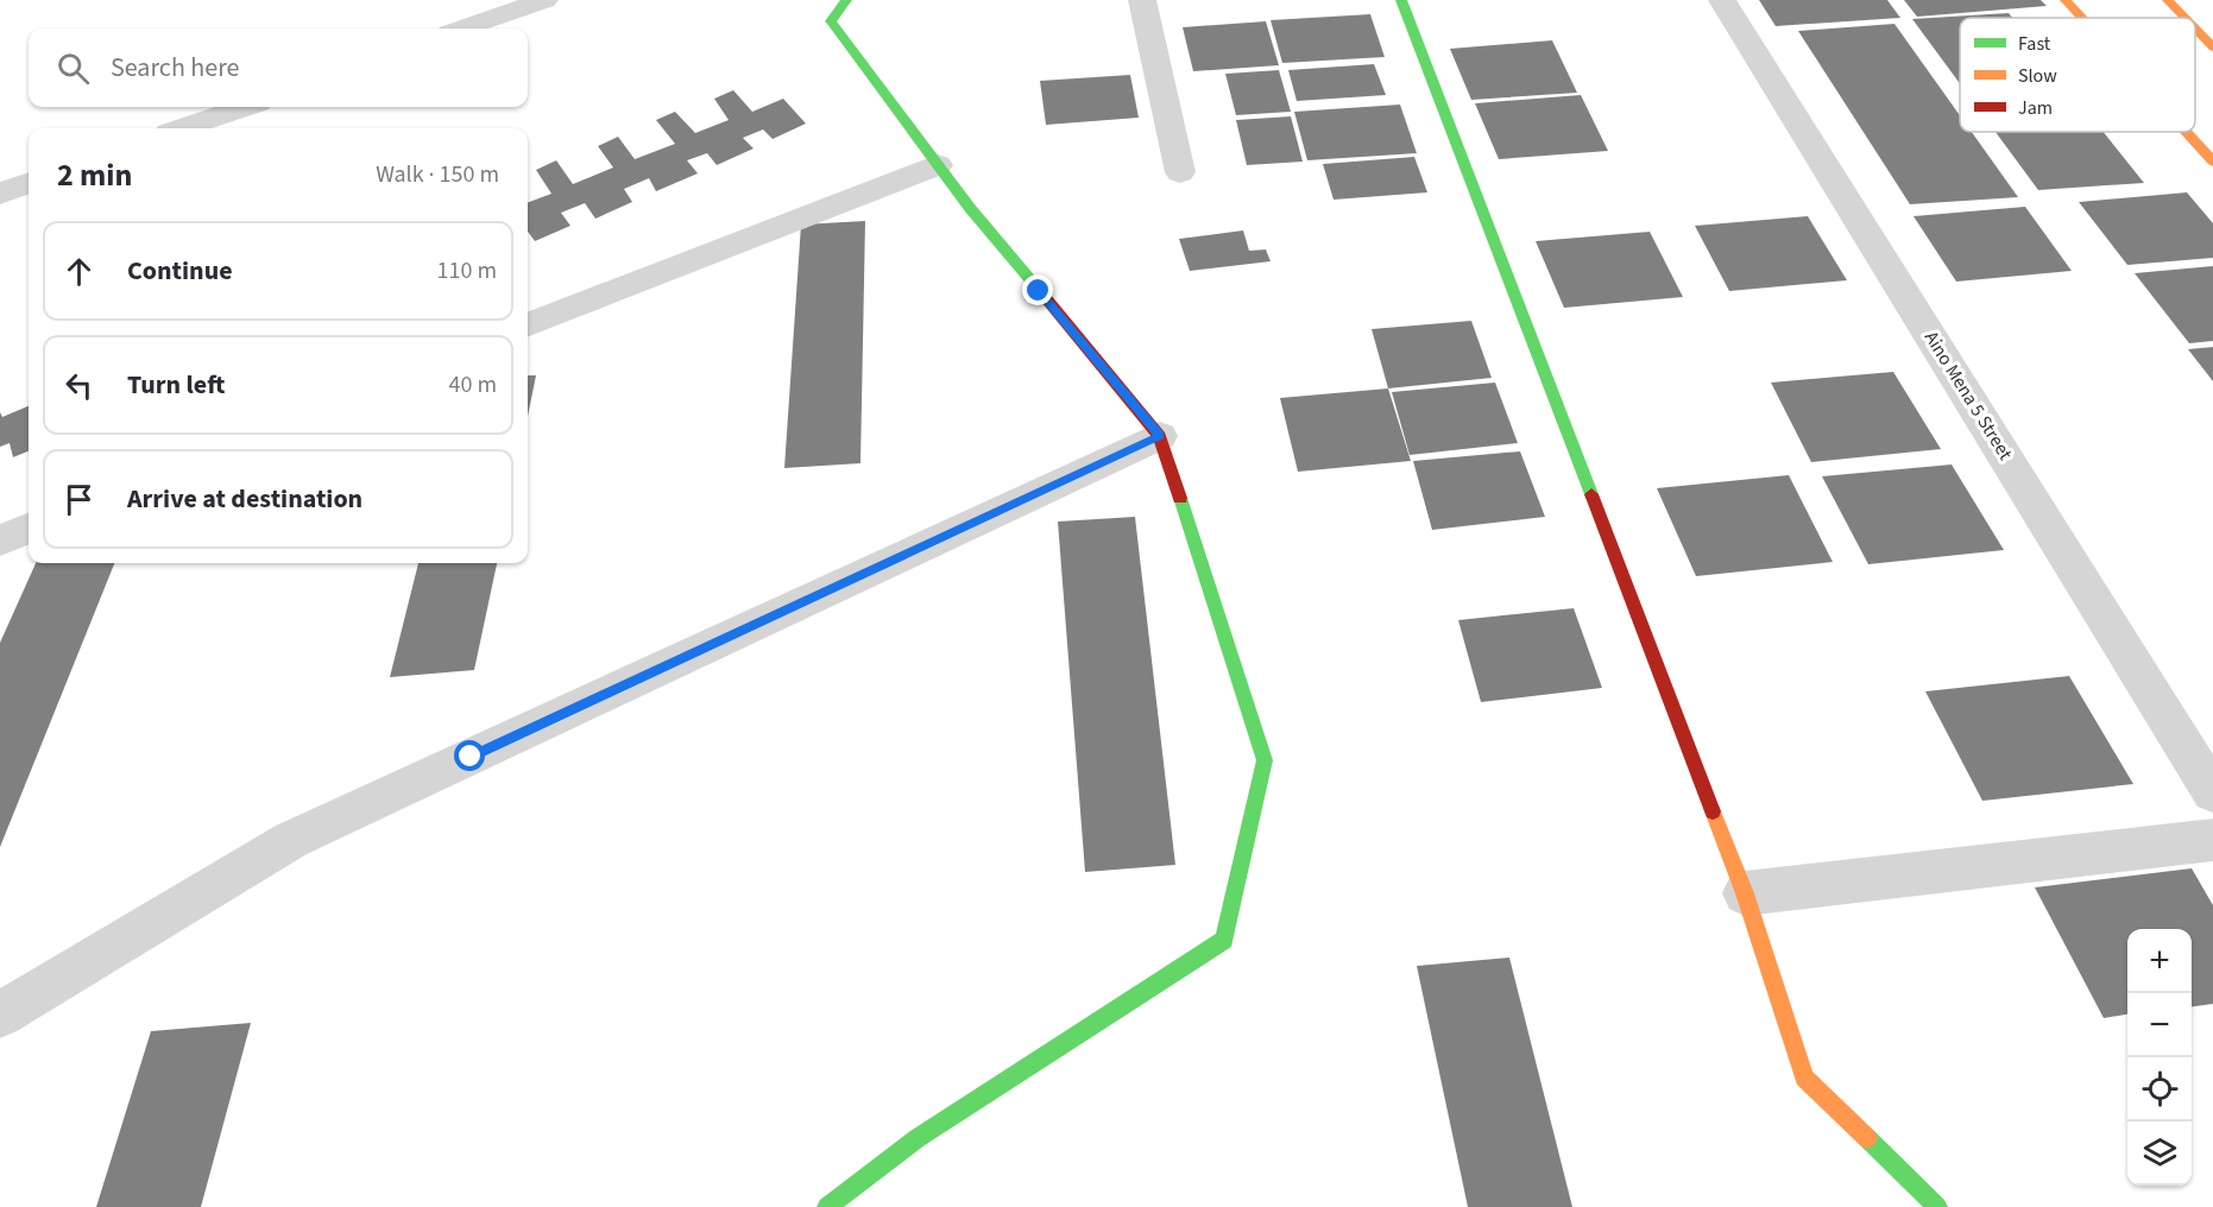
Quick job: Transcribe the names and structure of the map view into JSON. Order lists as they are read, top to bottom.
{
  "streets": {
    "street": ["Aino Mena 5 Street"]
  },
  "legend": ["Fast", "Slow", "Jam"],
  "page": {
    "search": "Search here",
    "heading": ["2 min", "Walk · 150 m"],
    "list": [
      ["Continue", "110 m"],
      ["Turn left", "40 m"],
      "Arrive at destination"
    ],
    "map_buttons": ["+", "−"]
  }
}
